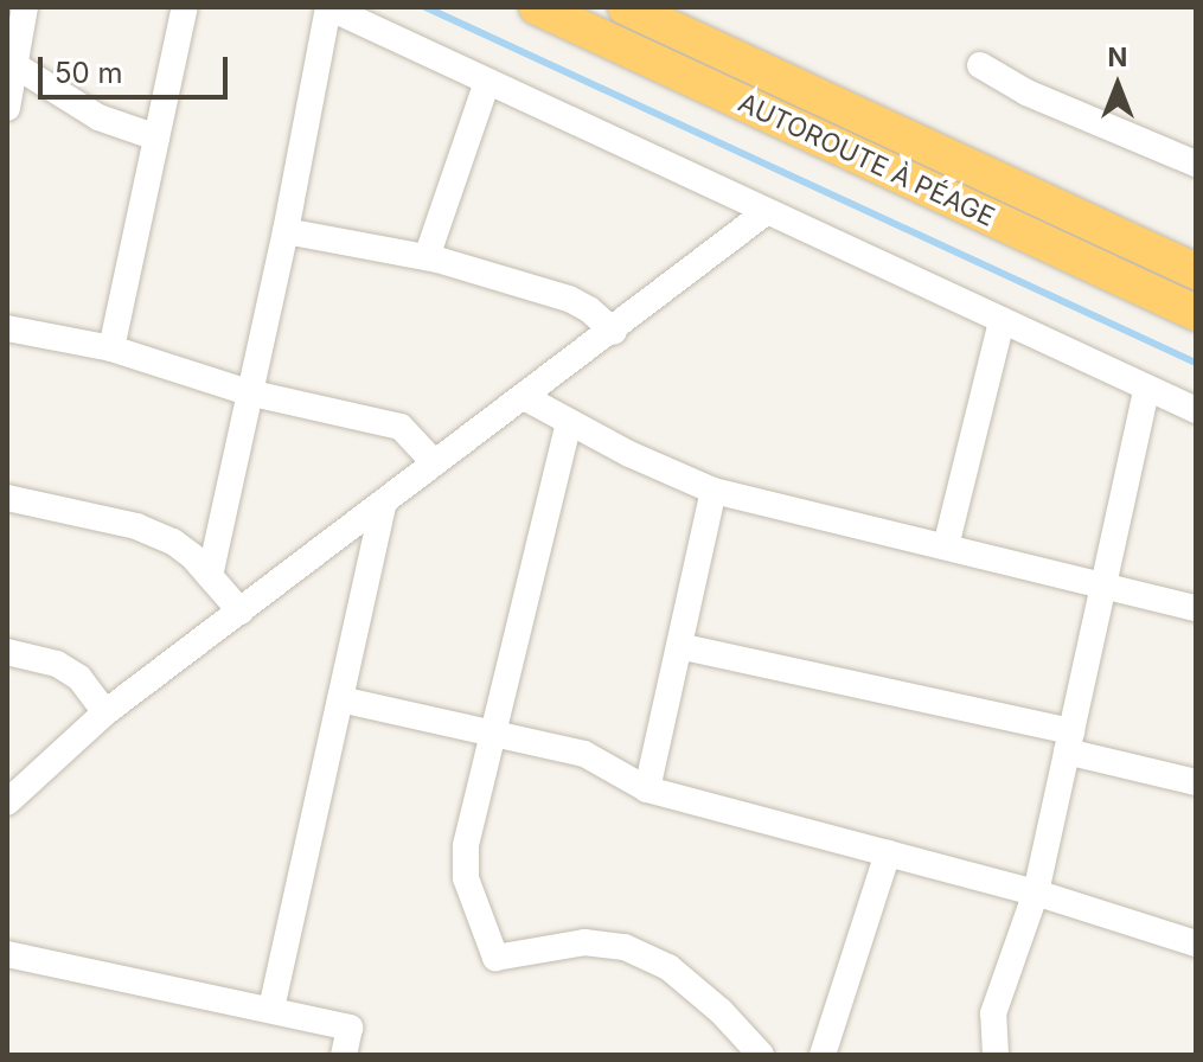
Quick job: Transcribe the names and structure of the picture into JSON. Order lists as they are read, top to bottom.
{
  "streets": {
    "highway": ["AUTOROUTE À PÉAGE"]
  },
  "scale_bar": "50 m",
  "north": "top"
}
